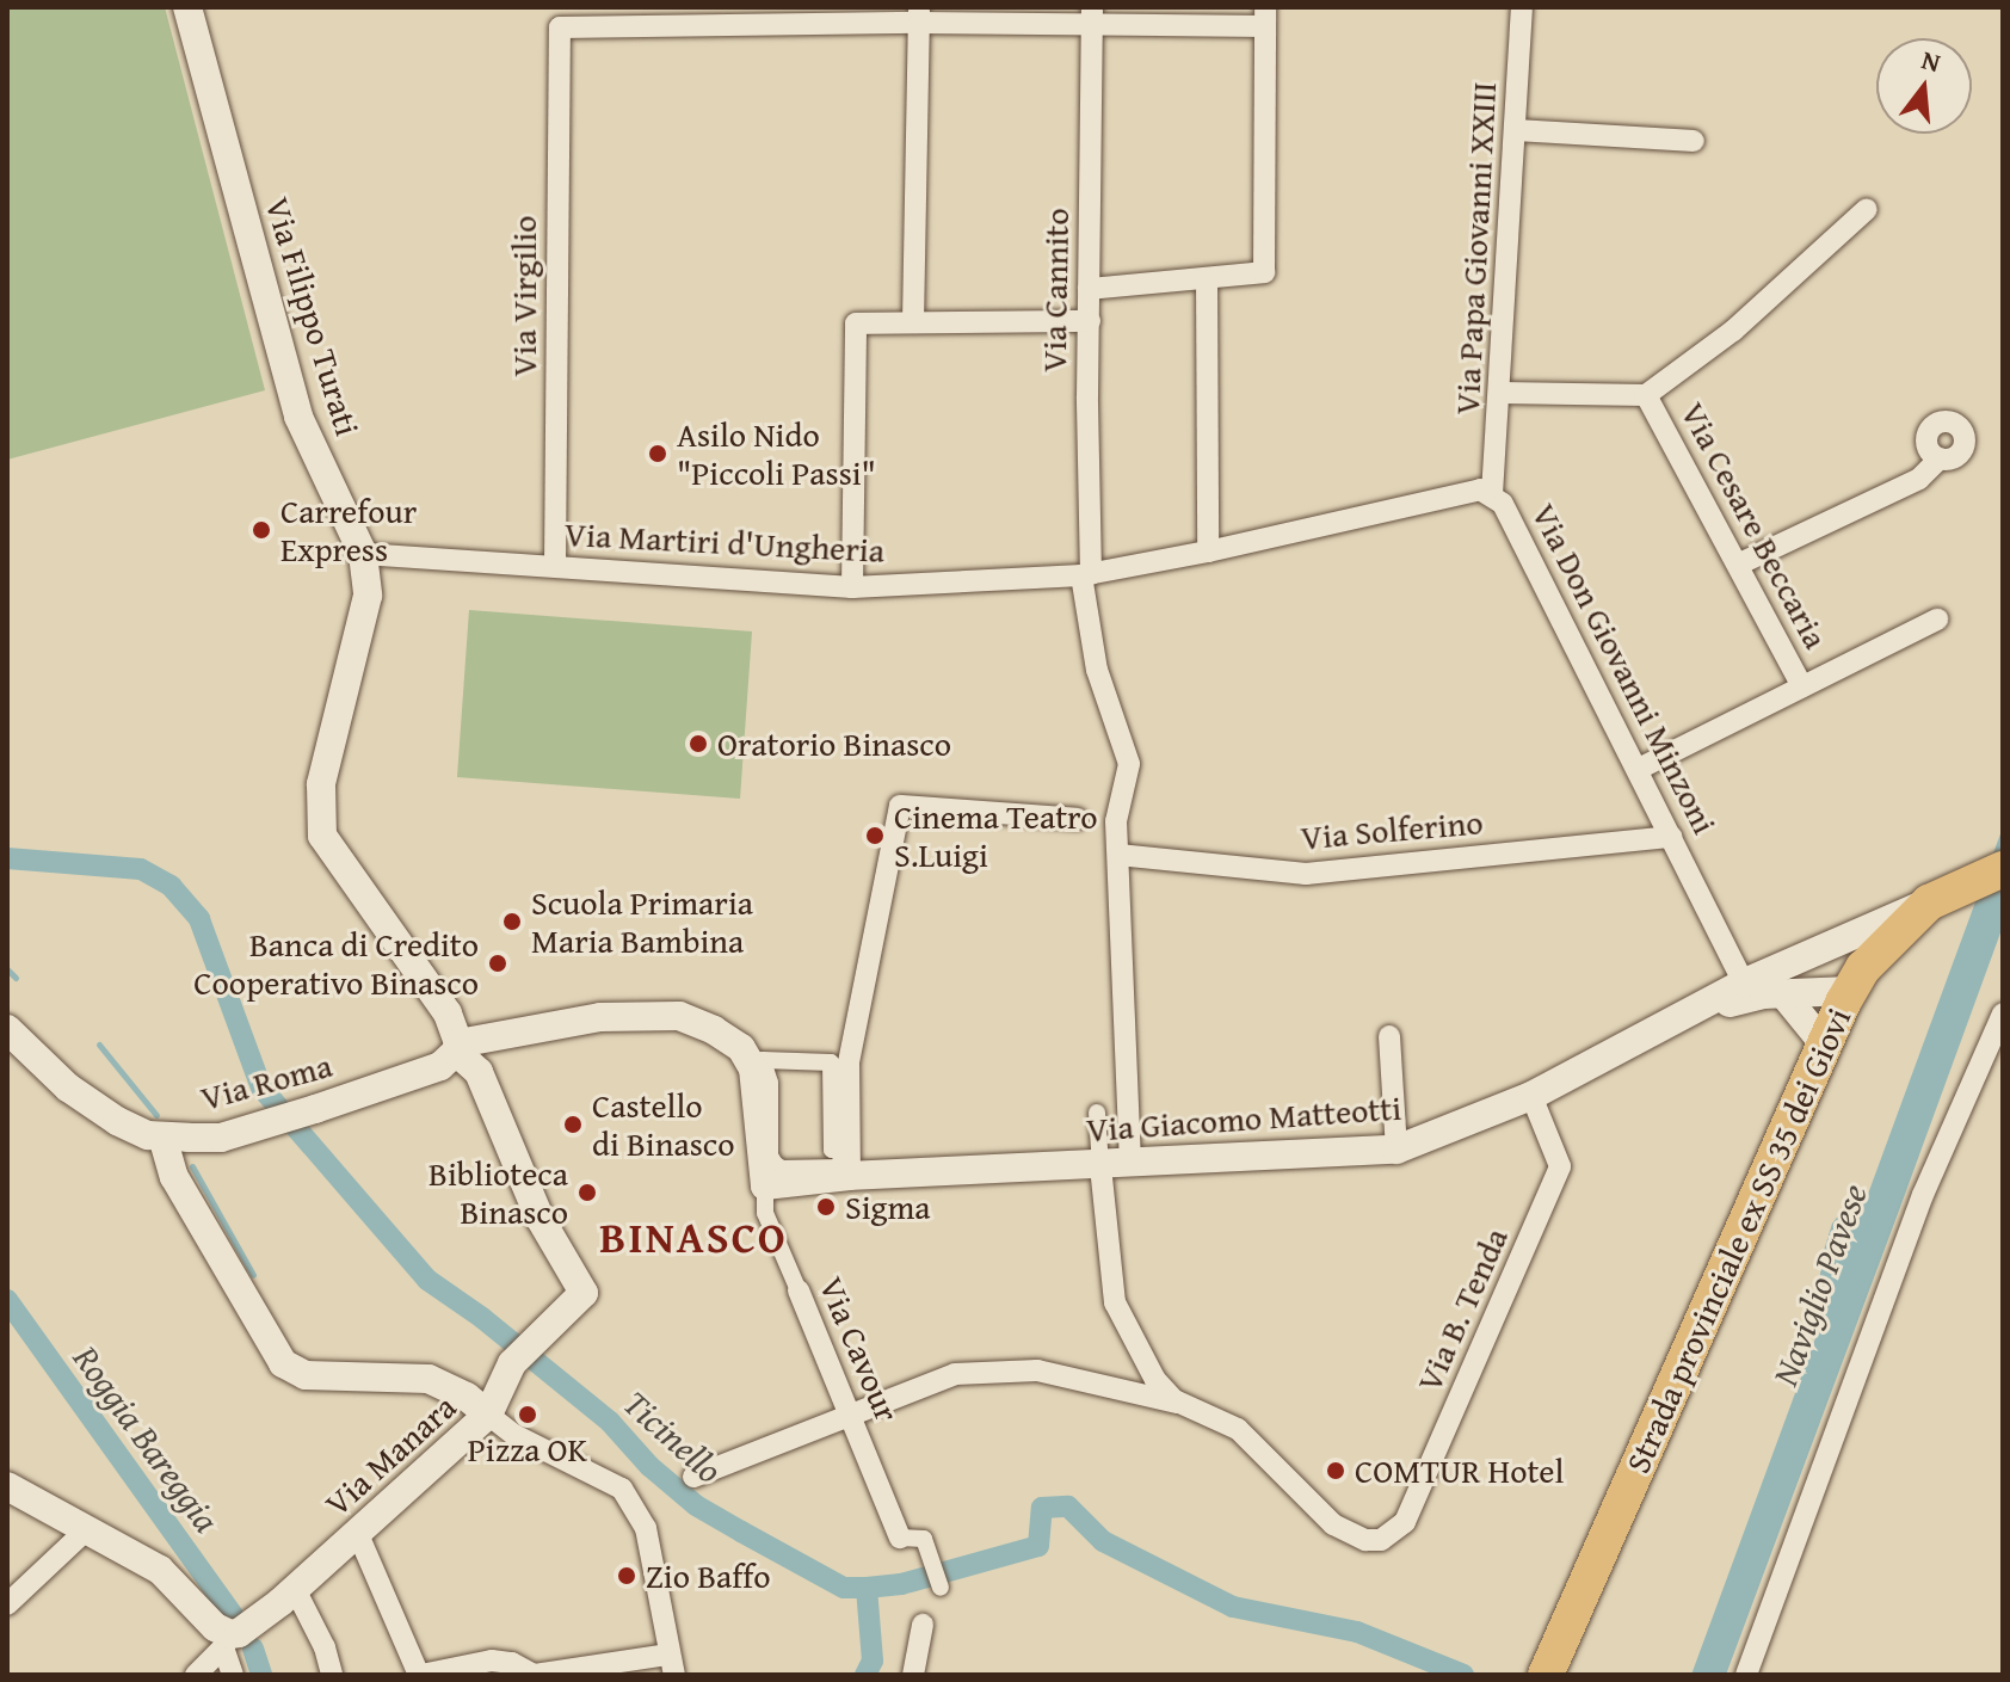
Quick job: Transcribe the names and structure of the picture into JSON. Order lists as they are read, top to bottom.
{
  "streets": {
    "main road": ["Strada provinciale ex SS 35 dei Giovi"],
    "street": [
      "Via Papa Giovanni XXIII",
      "Via Cannito",
      "Via Virgilio",
      "Via Filippo Turati",
      "Via Cesare Beccaria",
      "Via Martiri d'Ungheria",
      "Via Don Giovanni Minzoni",
      "Via Solferino",
      "Via Roma",
      "Via Giacomo Matteotti",
      "Via B. Tenda",
      "Via Cavour",
      "Via Manara"
    ]
  },
  "crossings": [
    ["Via Papa Giovanni XXIII", "Via Don Giovanni Minzoni"],
    ["Via Cannito", "Via Martiri d'Ungheria"],
    ["Via Cannito", "Via Don Giovanni Minzoni"],
    ["Via Cannito", "Via Solferino"],
    ["Via Cannito", "Via Giacomo Matteotti"],
    ["Via Virgilio", "Via Martiri d'Ungheria"],
    ["Via Filippo Turati", "Via Martiri d'Ungheria"],
    ["Via Filippo Turati", "Via Roma"],
    ["Via Filippo Turati", "Via Manara"],
    ["Via Martiri d'Ungheria", "Via Don Giovanni Minzoni"],
    ["Via Don Giovanni Minzoni", "Via Solferino"],
    ["Via Don Giovanni Minzoni", "Via Giacomo Matteotti"],
    ["Via Roma", "Via Giacomo Matteotti"],
    ["Via Roma", "Via Cavour"],
    ["Via Giacomo Matteotti", "Strada provinciale ex SS 35 dei Giovi"],
    ["Via Giacomo Matteotti", "Via B. Tenda"],
    ["Via Giacomo Matteotti", "Via Cavour"]
  ],
  "districts": ["BINASCO"],
  "water": ["Naviglio Pavese", "Ticinello", "Roggia Bareggia"],
  "places": [
    "Asilo Nido \"Piccoli Passi\"",
    "Carrefour Express",
    "Oratorio Binasco",
    "Cinema Teatro S.Luigi",
    "Scuola Primaria Maria Bambina",
    "Banca di Credito Cooperativo Binasco",
    "Castello di Binasco",
    "Biblioteca Binasco",
    "Sigma",
    "Pizza OK",
    "COMTUR Hotel",
    "Zio Baffo"
  ],
  "north": "top"
}
